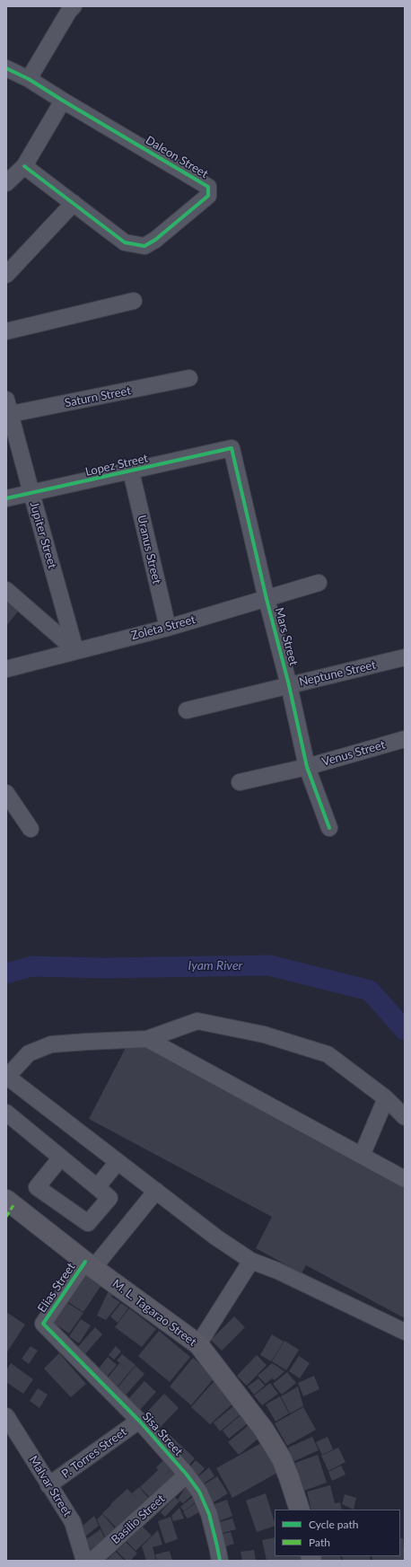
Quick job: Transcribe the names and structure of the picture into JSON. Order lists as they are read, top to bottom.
{
  "streets": {
    "main road": ["M. L. Tagarao Street"],
    "street": [
      "Daleon Street",
      "Saturn Street",
      "Lopez Street",
      "Jupiter Street",
      "Uranus Street",
      "Zoleta Street",
      "Mars Street",
      "Neptune Street",
      "Venus Street",
      "Elias Street",
      "Sisa Street",
      "P. Torres Street",
      "Malvar Street",
      "Basilio Street"
    ]
  },
  "crossings": [
    ["Saturn Street", "Jupiter Street"],
    ["Lopez Street", "Jupiter Street"],
    ["Lopez Street", "Uranus Street"],
    ["Lopez Street", "Mars Street"],
    ["Jupiter Street", "Zoleta Street"],
    ["Uranus Street", "Zoleta Street"],
    ["Zoleta Street", "Mars Street"],
    ["Mars Street", "Neptune Street"],
    ["Mars Street", "Venus Street"],
    ["Elias Street", "M. L. Tagarao Street"],
    ["Elias Street", "Sisa Street"],
    ["Sisa Street", "P. Torres Street"],
    ["Sisa Street", "Basilio Street"],
    ["P. Torres Street", "Malvar Street"]
  ],
  "water": ["Iyam River"],
  "legend": ["Cycle path", "Path"]
}
